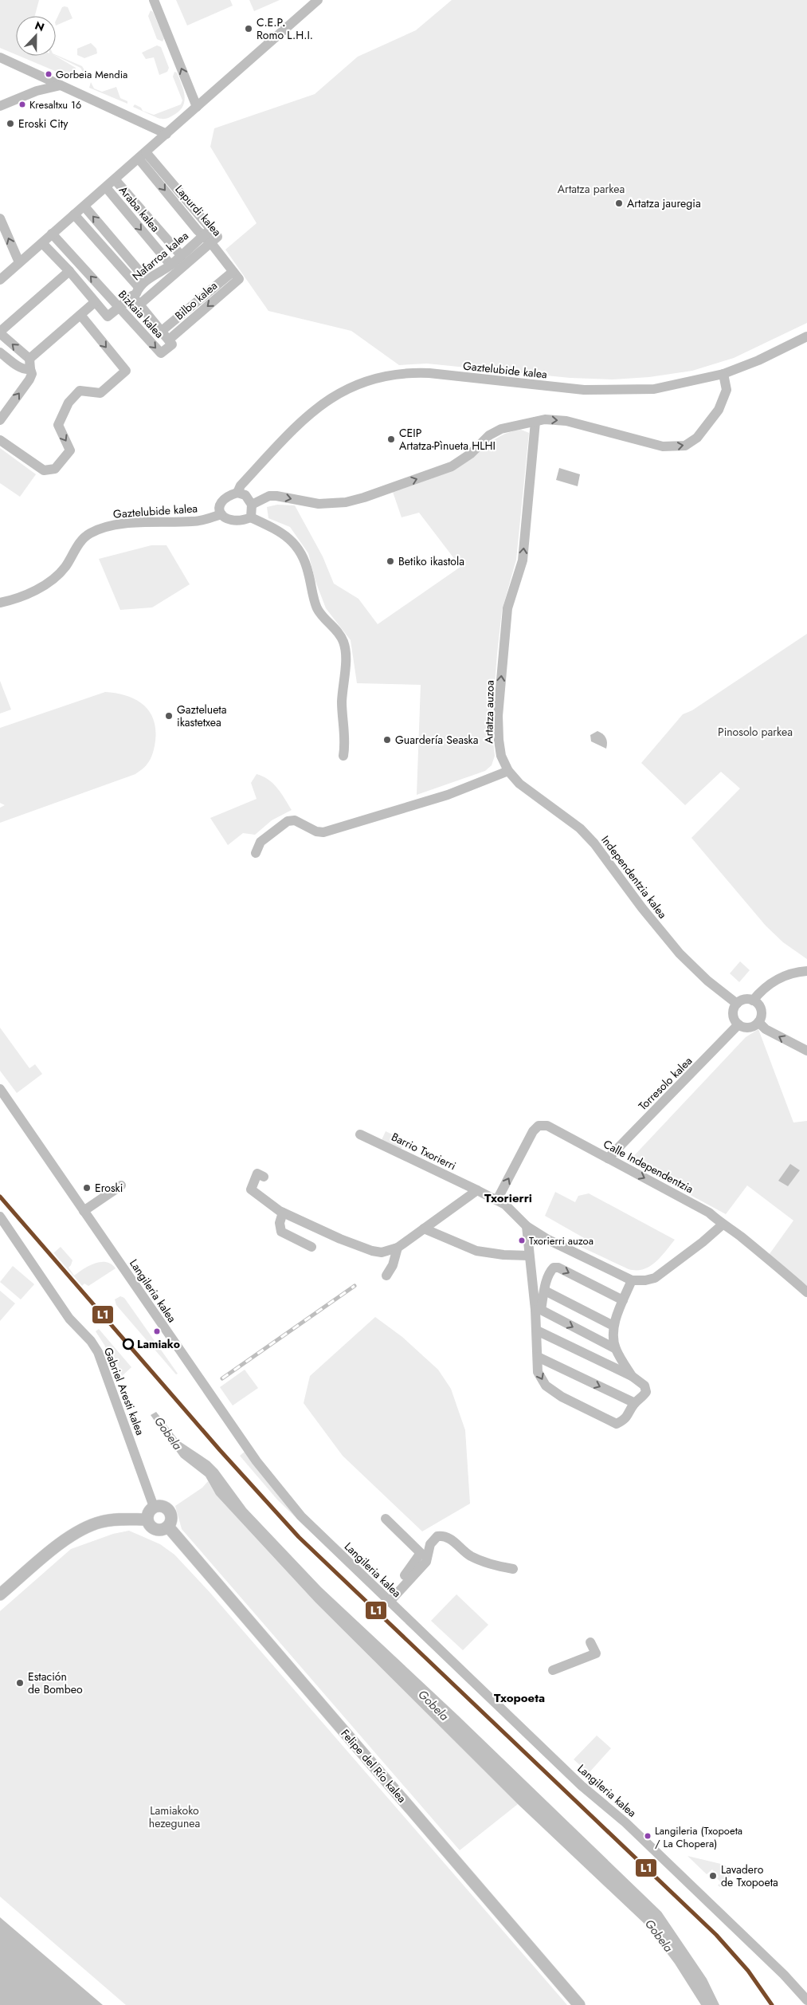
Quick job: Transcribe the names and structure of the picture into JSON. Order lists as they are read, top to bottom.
{
  "streets": {
    "main road": ["Felipe del Río kalea"],
    "street": [
      "Araba kalea",
      "Lapurdi kalea",
      "Nafarroa kalea",
      "Bilbo kalea",
      "Bizkaia kalea",
      "Gaztelubide kalea",
      "Artatza auzoa",
      "Independentzia kalea",
      "Torresolo kalea",
      "Barrio Txorierri",
      "Calle Independentzia",
      "Langileria kalea",
      "Gabriel Aresti kalea"
    ]
  },
  "crossings": [
    ["Araba kalea", "Nafarroa kalea"],
    ["Lapurdi kalea", "Nafarroa kalea"],
    ["Lapurdi kalea", "Bilbo kalea"],
    ["Nafarroa kalea", "Bizkaia kalea"],
    ["Bilbo kalea", "Bizkaia kalea"],
    ["Artatza auzoa", "Independentzia kalea"],
    ["Independentzia kalea", "Torresolo kalea"],
    ["Torresolo kalea", "Calle Independentzia"],
    ["Barrio Txorierri", "Calle Independentzia"],
    ["Gabriel Aresti kalea", "Felipe del Río kalea"]
  ],
  "one_way": ["Artatza auzoa"],
  "districts": ["Txorierri", "Txopoeta"],
  "water": ["Gobela"],
  "parks": ["Artatza parkea", "Pinosolo parkea", "Lamiakoko hezegunea"],
  "places": [
    "C.E.P. Romo L.H.I.",
    "Gorbeia Mendia",
    "Kresaltxu 16",
    "Eroski City",
    "Artatza jauregia",
    "CEIP Artatza-Pìnueta HLHI",
    "Betiko ikastola",
    "Gaztelueta ikastetxea",
    "Guardería Seaska",
    "Eroski",
    "Txorierri auzoa",
    "Lamiako",
    "Estación de Bombeo",
    "Langileria (Txopoeta / La Chopera)",
    "Lavadero de Txopoeta"
  ],
  "lines": ["transit line L1"],
  "north": "top"
}
